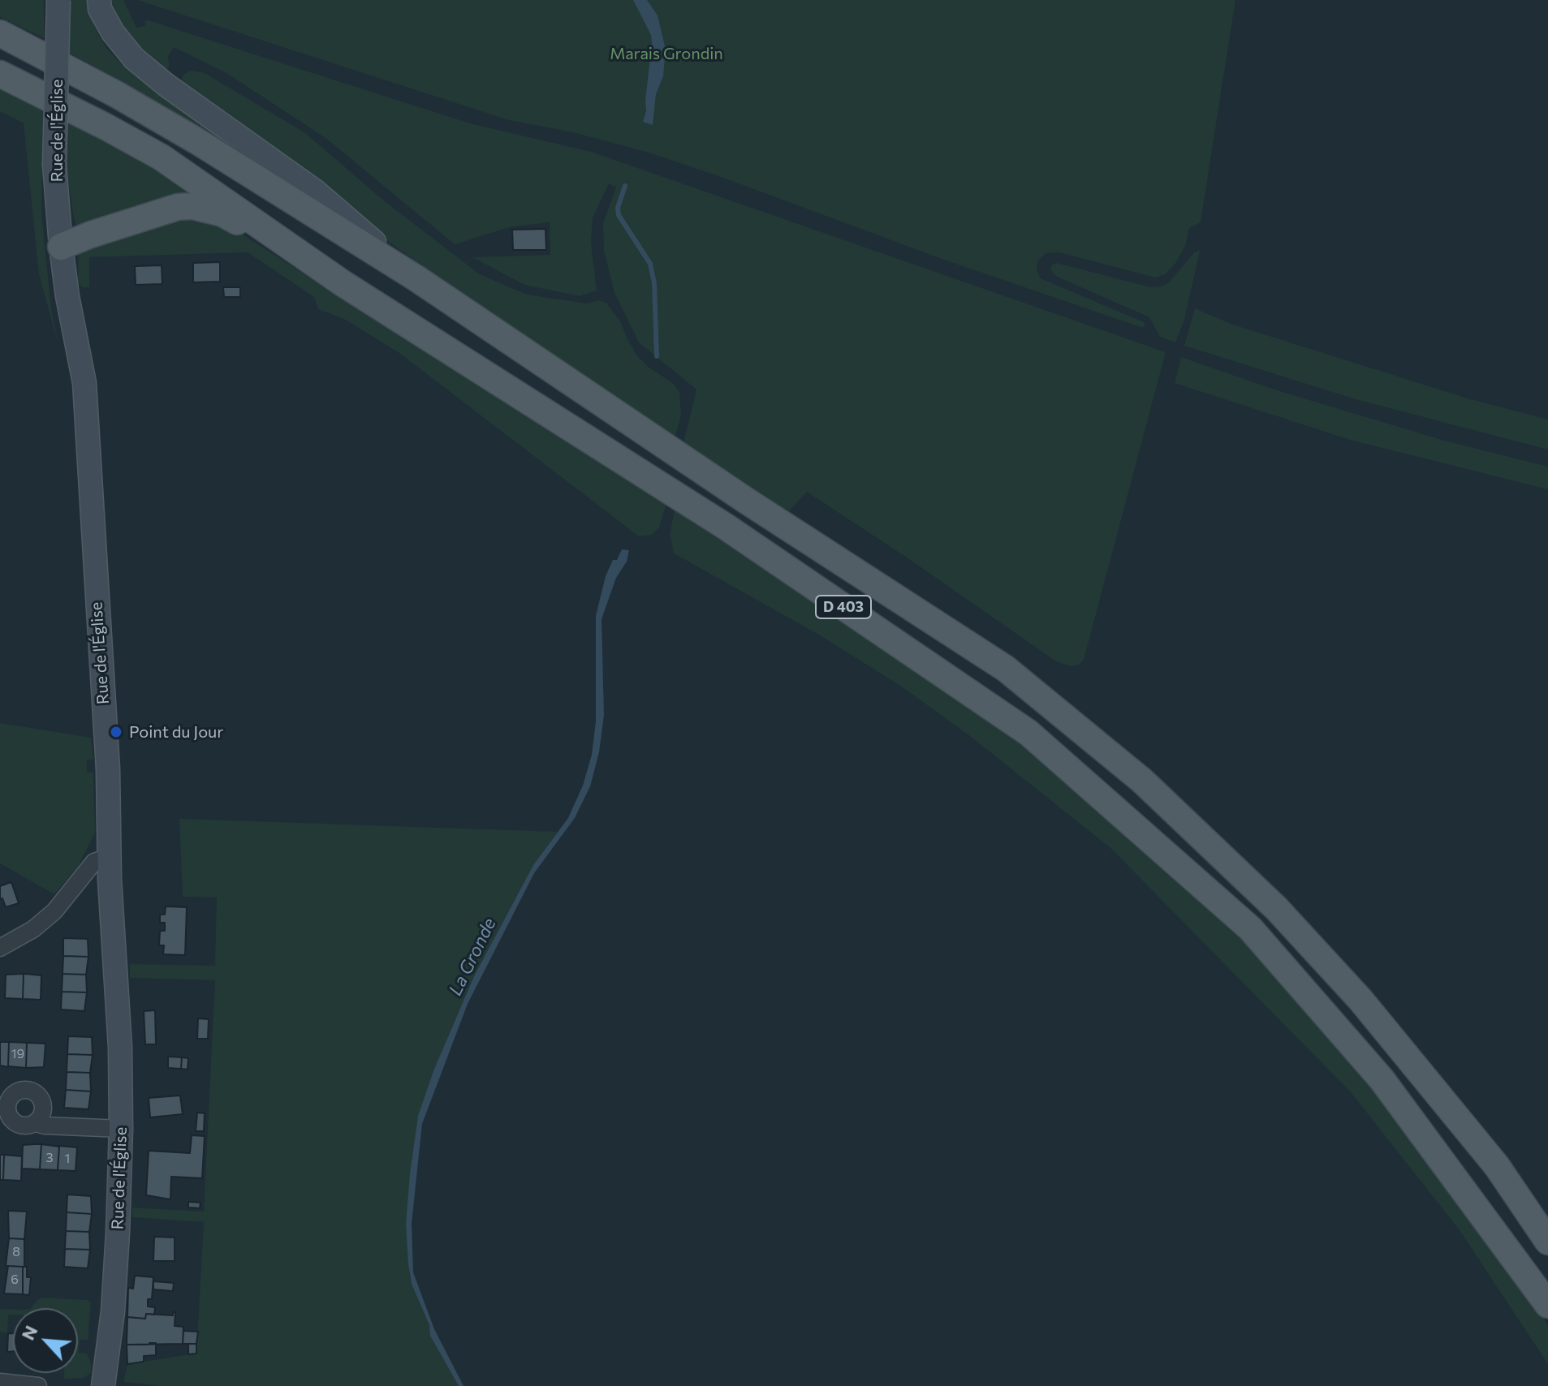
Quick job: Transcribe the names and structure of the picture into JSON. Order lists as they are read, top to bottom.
{
  "streets": {
    "main road": ["D 403"],
    "street": ["Rue de l'Église"]
  },
  "water": ["La Gronde"],
  "parks": ["Marais Grondin"],
  "places": ["Point du Jour"],
  "house_numbers": [
    "19",
    "3",
    "1",
    "8",
    "6"
  ],
  "north": "top left"
}
